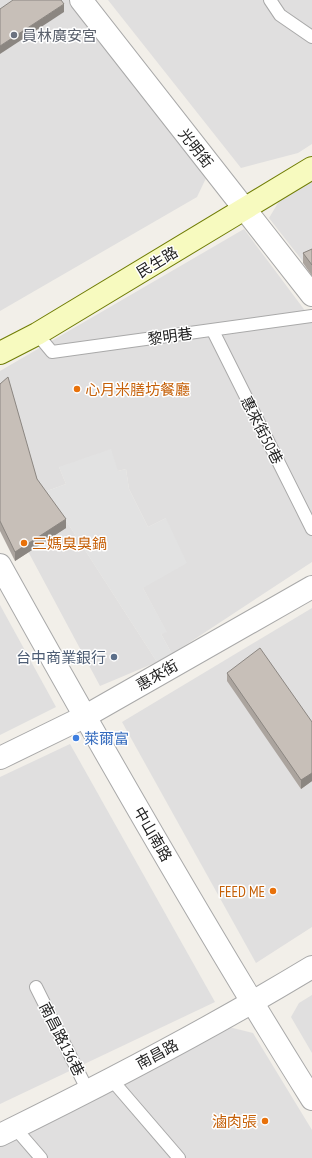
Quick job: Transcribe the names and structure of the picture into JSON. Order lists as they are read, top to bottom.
{
  "streets": {
    "street": [
      "光明街",
      "民生路",
      "惠來街",
      "中山南路",
      "南昌路"
    ],
    "lane": ["黎明巷", "惠來街50巷", "南昌路136巷"]
  },
  "crossings": [
    ["光明街", "民生路"],
    ["民生路", "黎明巷"],
    ["黎明巷", "惠來街50巷"],
    ["惠來街", "中山南路"],
    ["中山南路", "南昌路"],
    ["南昌路136巷", "南昌路"]
  ],
  "places": [
    "員林廣安宮",
    "心月米膳坊餐廳",
    "三媽臭臭鍋",
    "台中商業銀行",
    "萊爾富",
    "FEED ME",
    "滷肉張"
  ]
}
